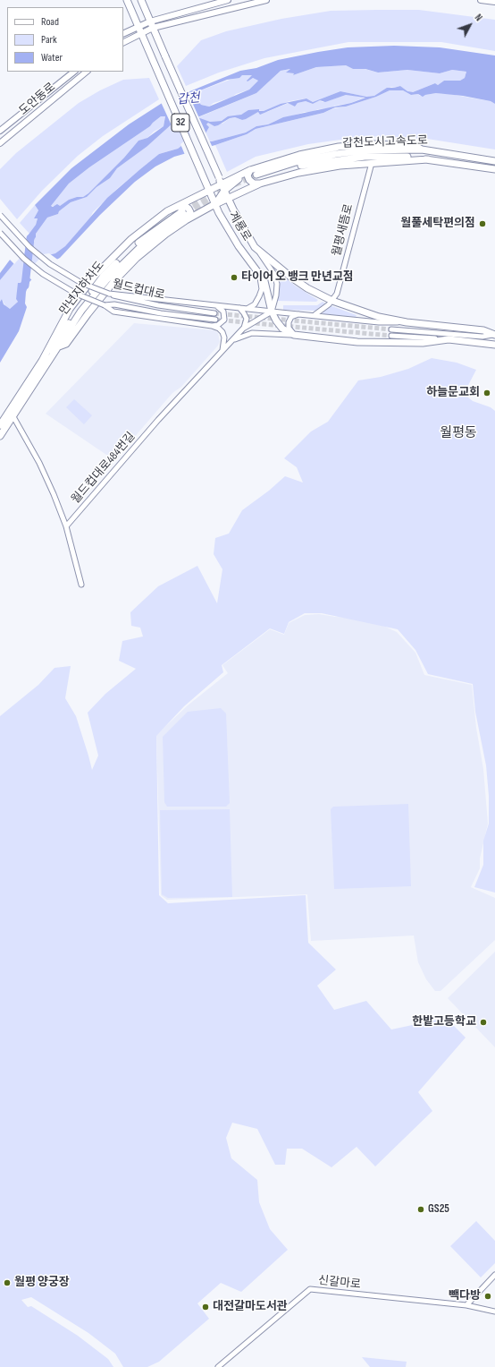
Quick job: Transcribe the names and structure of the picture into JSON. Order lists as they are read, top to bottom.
{
  "streets": {
    "main road": [
      "도안동로",
      "32",
      "갑천도시고속도로",
      "계룡로",
      "만년지하차도"
    ],
    "street": [
      "월평새뜸로",
      "월드컵대로",
      "월드컵대로484번길",
      "신갈마로"
    ]
  },
  "crossings": [
    ["32", "계룡로"],
    ["계룡로", "월평새뜸로"],
    ["계룡로", "월드컵대로484번길"],
    ["만년지하차도", "월드컵대로484번길"]
  ],
  "districts": ["월평동"],
  "water": ["갑천"],
  "places": [
    "월풀세탁편의점",
    "타이어 오 뱅크 만년교점",
    "하늘문교회",
    "한밭고등학교",
    "GS25",
    "월평 양궁장",
    "빽다방",
    "대전갈마도서관"
  ],
  "legend": ["Road", "Park", "Water"],
  "north": "top right"
}
